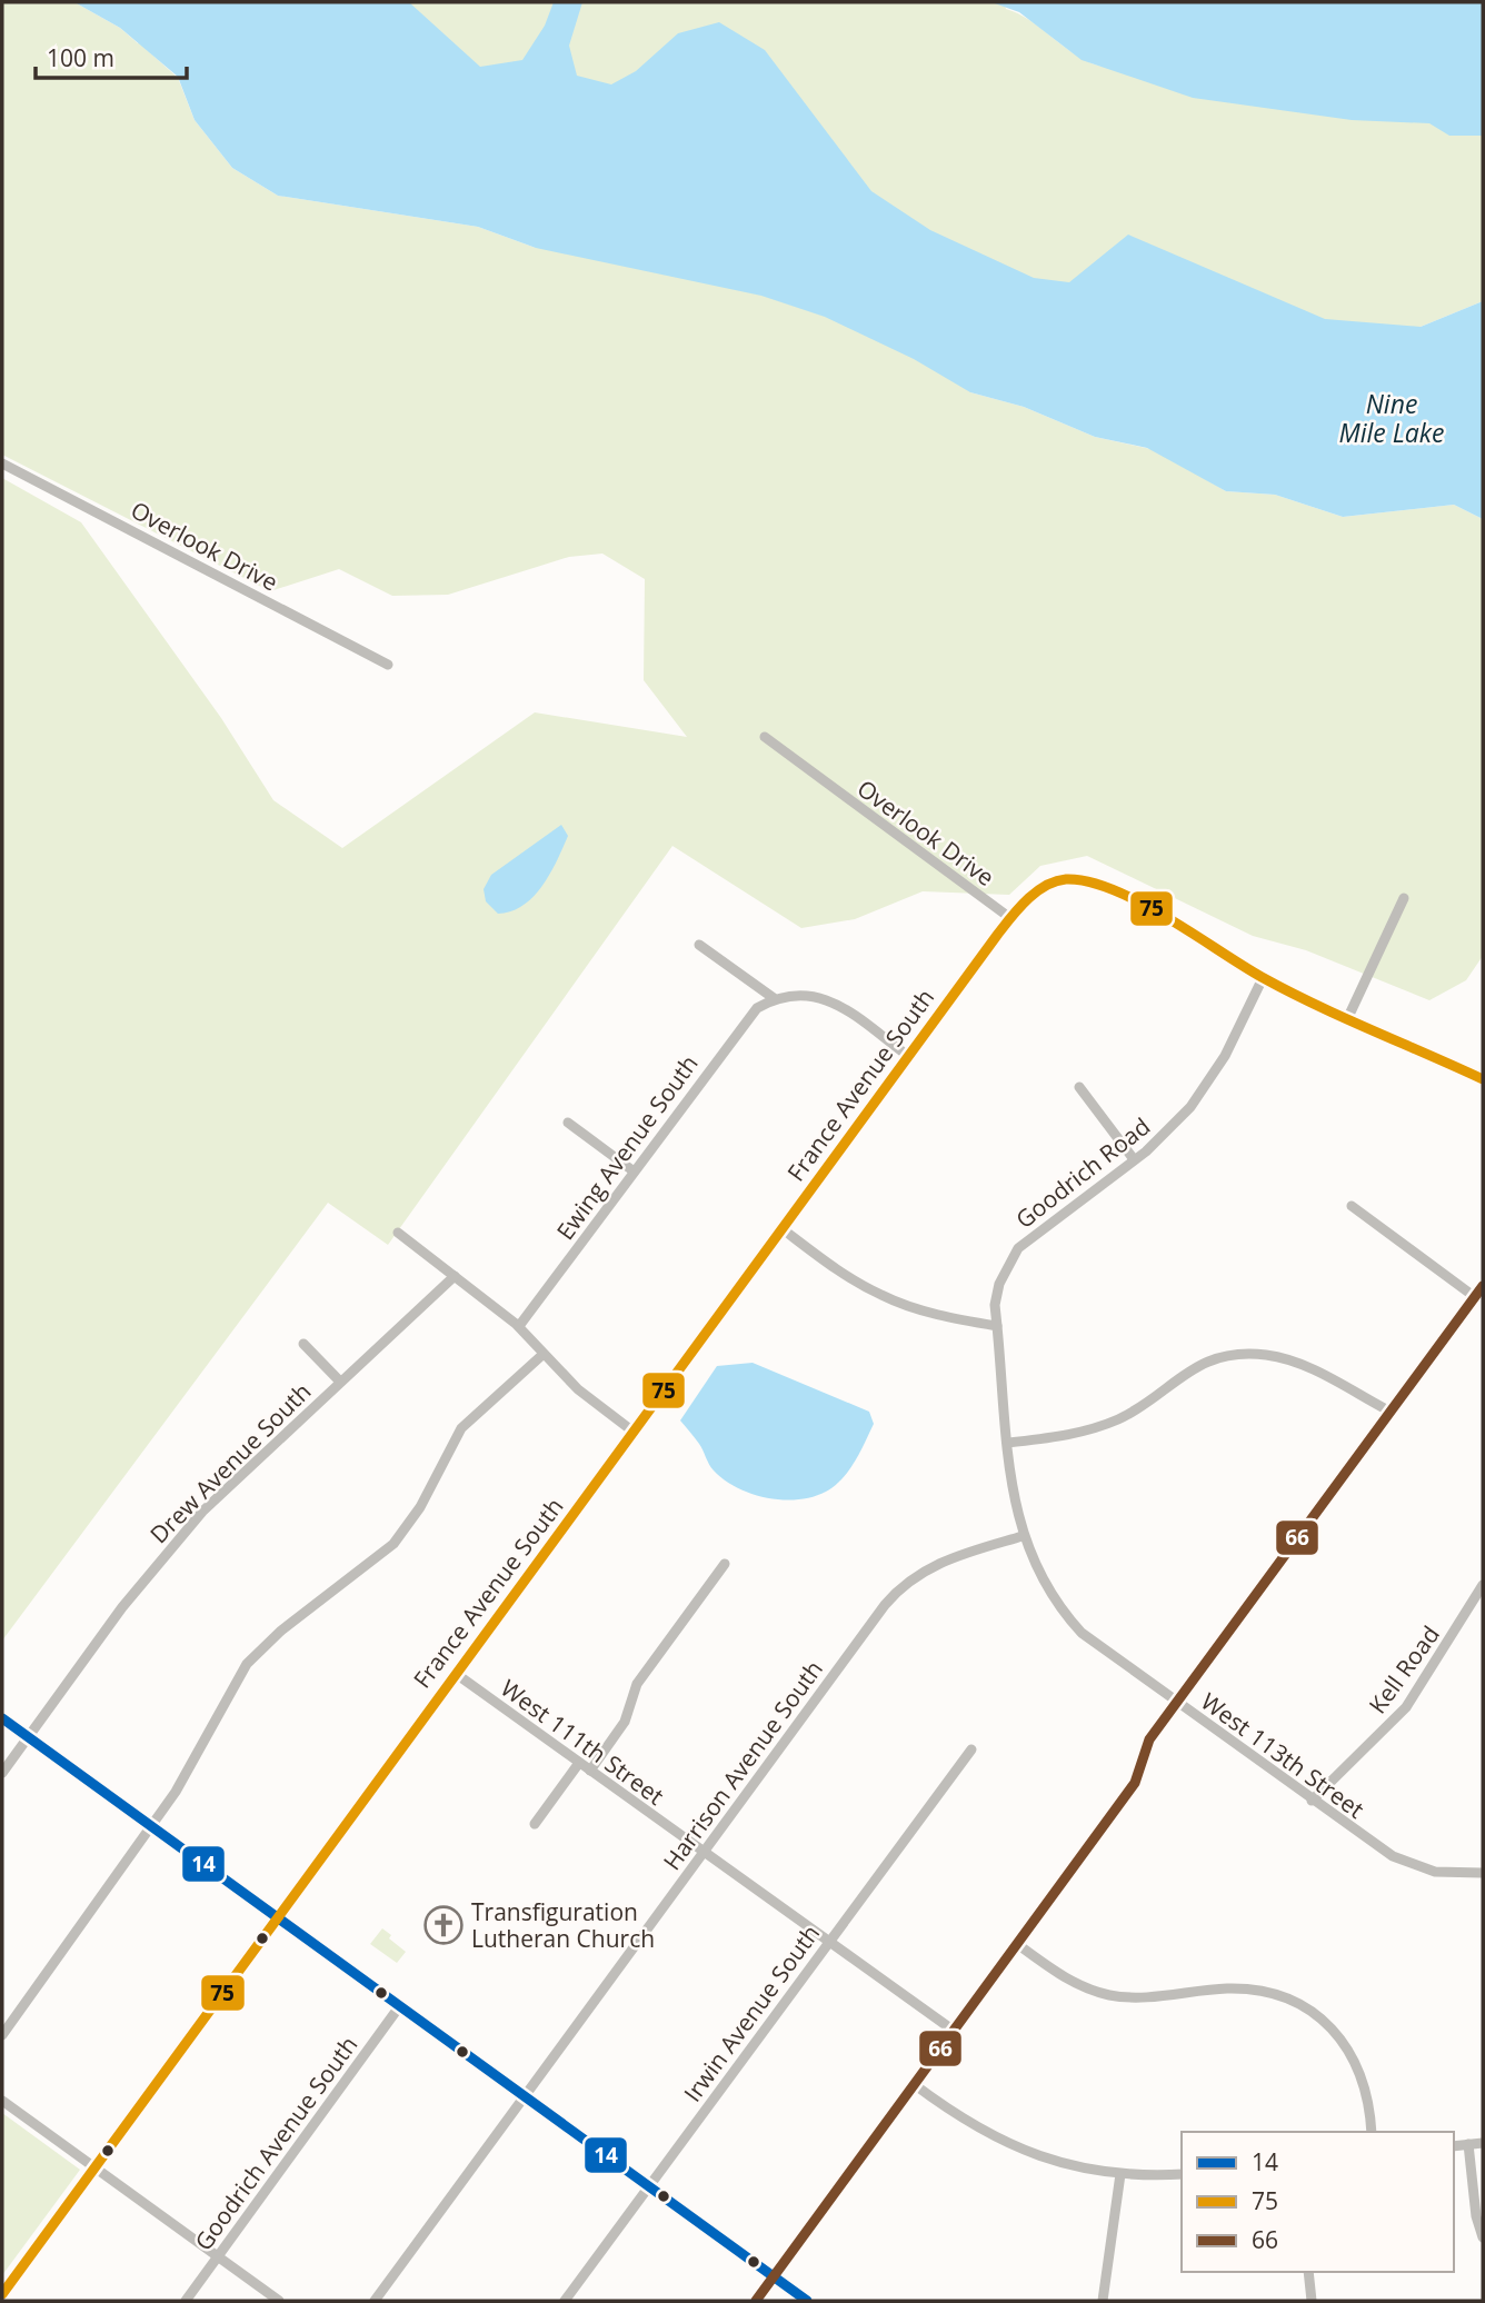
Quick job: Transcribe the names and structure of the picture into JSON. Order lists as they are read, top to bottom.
{
  "streets": {
    "street": [
      "Overlook Drive",
      "France Avenue South",
      "Ewing Avenue South",
      "Goodrich Road",
      "Drew Avenue South",
      "Kell Road",
      "West 111th Street",
      "West 113th Street",
      "Harrison Avenue South",
      "Irwin Avenue South",
      "Goodrich Avenue South"
    ]
  },
  "crossings": [
    ["Overlook Drive", "France Avenue South"],
    ["France Avenue South", "West 111th Street"],
    ["Goodrich Road", "West 113th Street"],
    ["Kell Road", "West 113th Street"],
    ["West 111th Street", "Harrison Avenue South"],
    ["West 111th Street", "Irwin Avenue South"],
    ["West 113th Street", "Harrison Avenue South"]
  ],
  "water": ["Nine Mile Lake"],
  "places": {
    "church": ["Transfiguration Lutheran Church"]
  },
  "lines": ["transit line 75", "transit line 66", "transit line 14"],
  "legend": ["14", "75", "66"],
  "scale_bar": "100 m"
}
